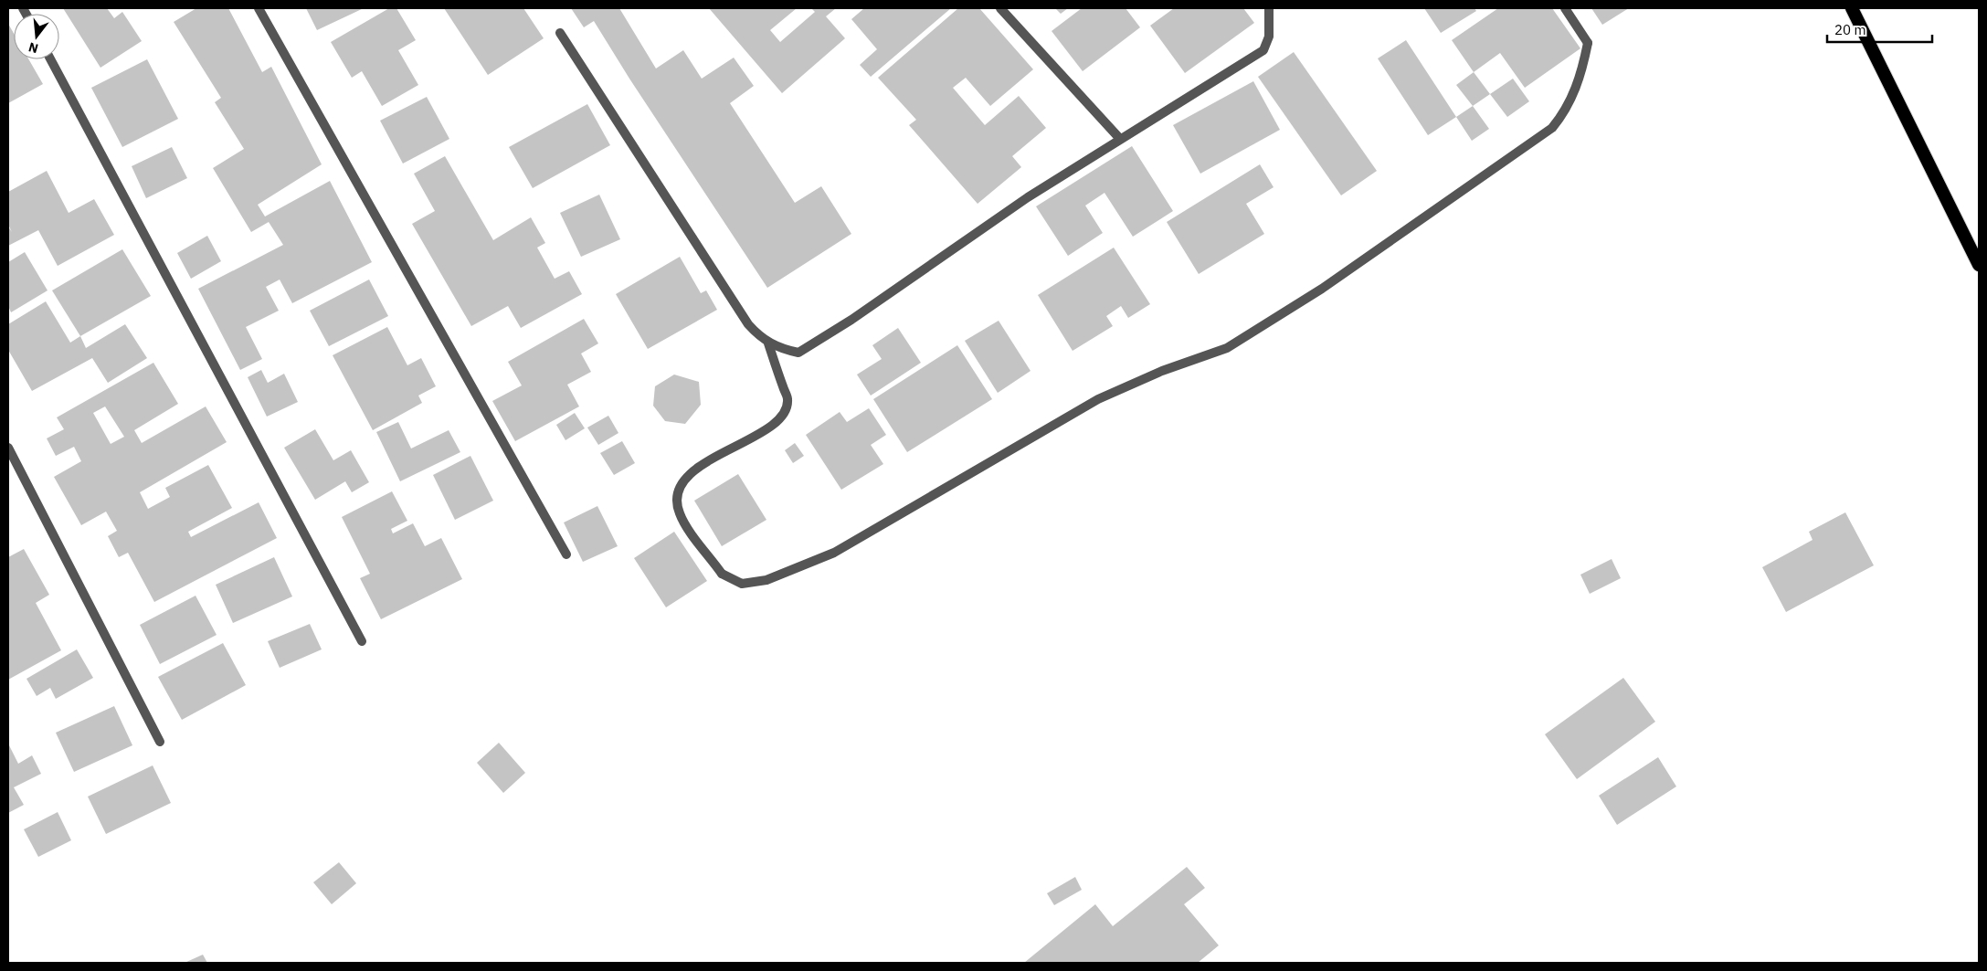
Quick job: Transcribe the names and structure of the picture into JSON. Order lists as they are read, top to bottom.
{
  "scale_bar": "20 m",
  "north": "bottom"
}
